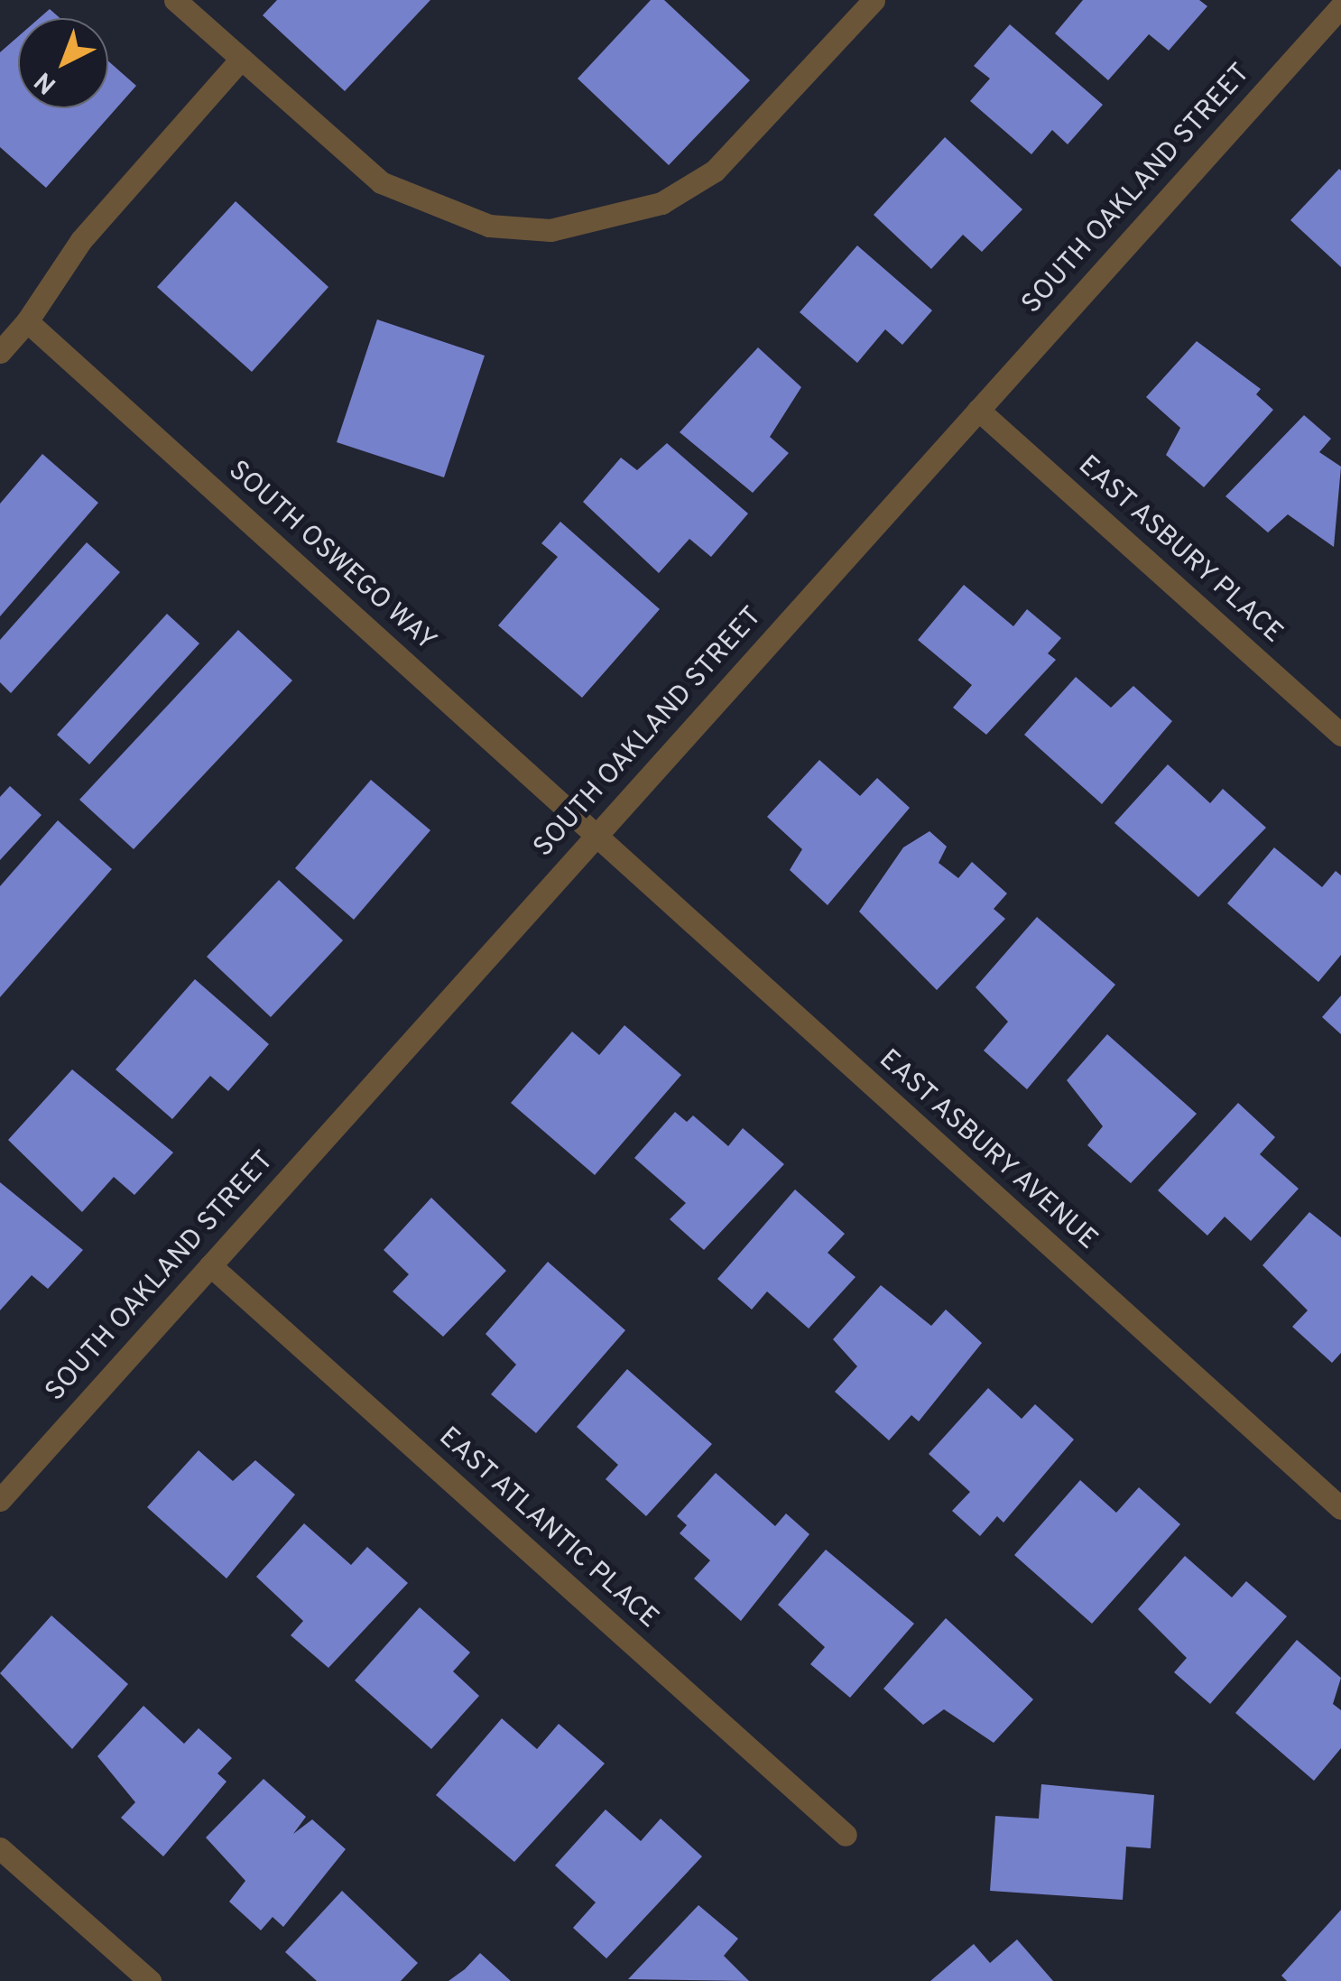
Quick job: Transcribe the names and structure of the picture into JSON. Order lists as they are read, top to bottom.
{
  "streets": {
    "street": [
      "SOUTH OAKLAND STREET",
      "EAST ASBURY PLACE",
      "SOUTH OSWEGO WAY",
      "EAST ASBURY AVENUE",
      "EAST ATLANTIC PLACE"
    ]
  },
  "crossings": [
    ["SOUTH OAKLAND STREET", "EAST ASBURY PLACE"],
    ["SOUTH OAKLAND STREET", "SOUTH OSWEGO WAY"],
    ["SOUTH OAKLAND STREET", "EAST ASBURY AVENUE"],
    ["SOUTH OAKLAND STREET", "EAST ATLANTIC PLACE"],
    ["SOUTH OSWEGO WAY", "EAST ASBURY AVENUE"]
  ],
  "north": "bottom left"
}
